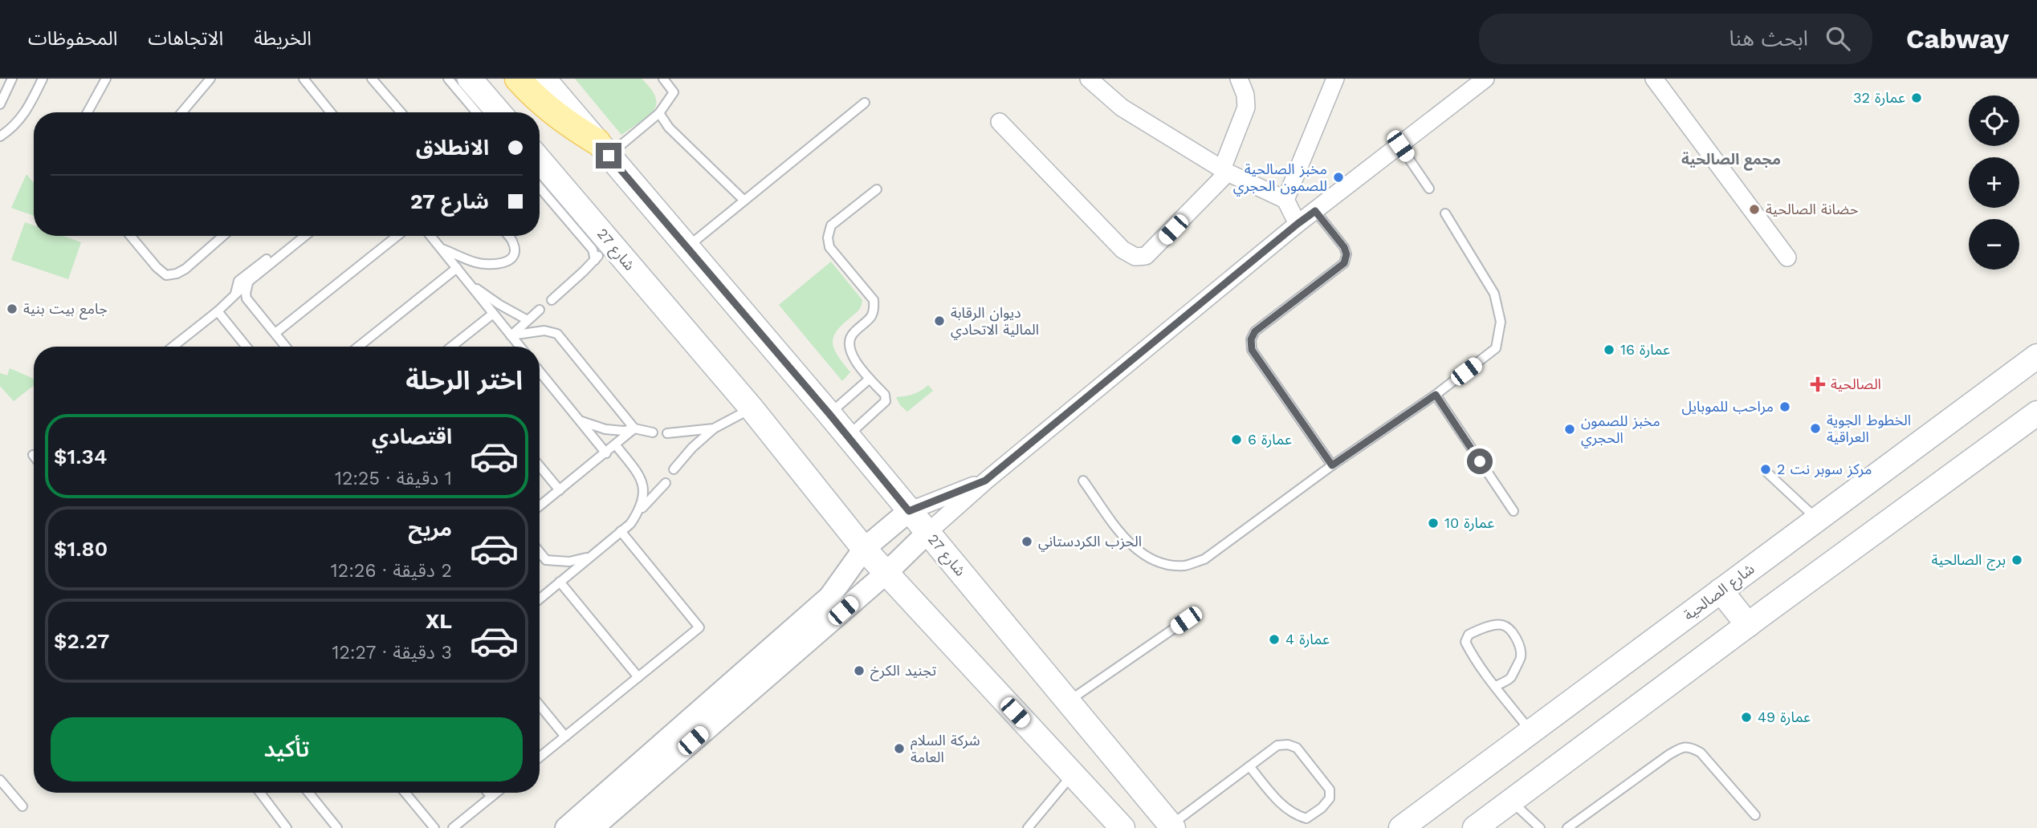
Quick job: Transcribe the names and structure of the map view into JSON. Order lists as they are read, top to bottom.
{
  "streets": {
    "main road": ["شارع 27", "شارع الصالحية"]
  },
  "districts": ["مجمع الصالحية"],
  "places": {
    "other": [
      "عمارة 32",
      "مخبز الصالحية للصمون الحجري",
      "حضانة الصالحية",
      "جامع بيت بنية",
      "ديوان الرقابة المالية الاتحادي",
      "عمارة 16",
      "مراحب للموبايل",
      "الخطوط الجوية العراقية",
      "مخبز للصمون الحجري",
      "عمارة 6",
      "مركز سوبر نت 2",
      "عمارة 10",
      "الحزب الكردستاني",
      "برج الصالحية",
      "عمارة 4",
      "تجنيد الكرخ",
      "عمارة 49",
      "شركة السلام العامة"
    ],
    "health": ["الصالحية"]
  },
  "page": {
    "header": "Cabway",
    "search": "ابحث هنا",
    "nav": ["الخريطة", "الاتجاهات", "المحفوظات"],
    "map_buttons": ["+", "−"],
    "banner": ["الانطلاق", "شارع 27"],
    "heading": "اختر الرحلة",
    "list": [
      {
        "name": "اقتصادي",
        "note": "1 دقيقة · 12:25",
        "value": "$1.34"
      },
      {
        "name": "مريح",
        "note": "2 دقيقة · 12:26",
        "value": "$1.80"
      },
      {
        "name": "XL",
        "note": "3 دقيقة · 12:27",
        "value": "$2.27"
      }
    ],
    "buttons": "تأكيد"
  }
}
